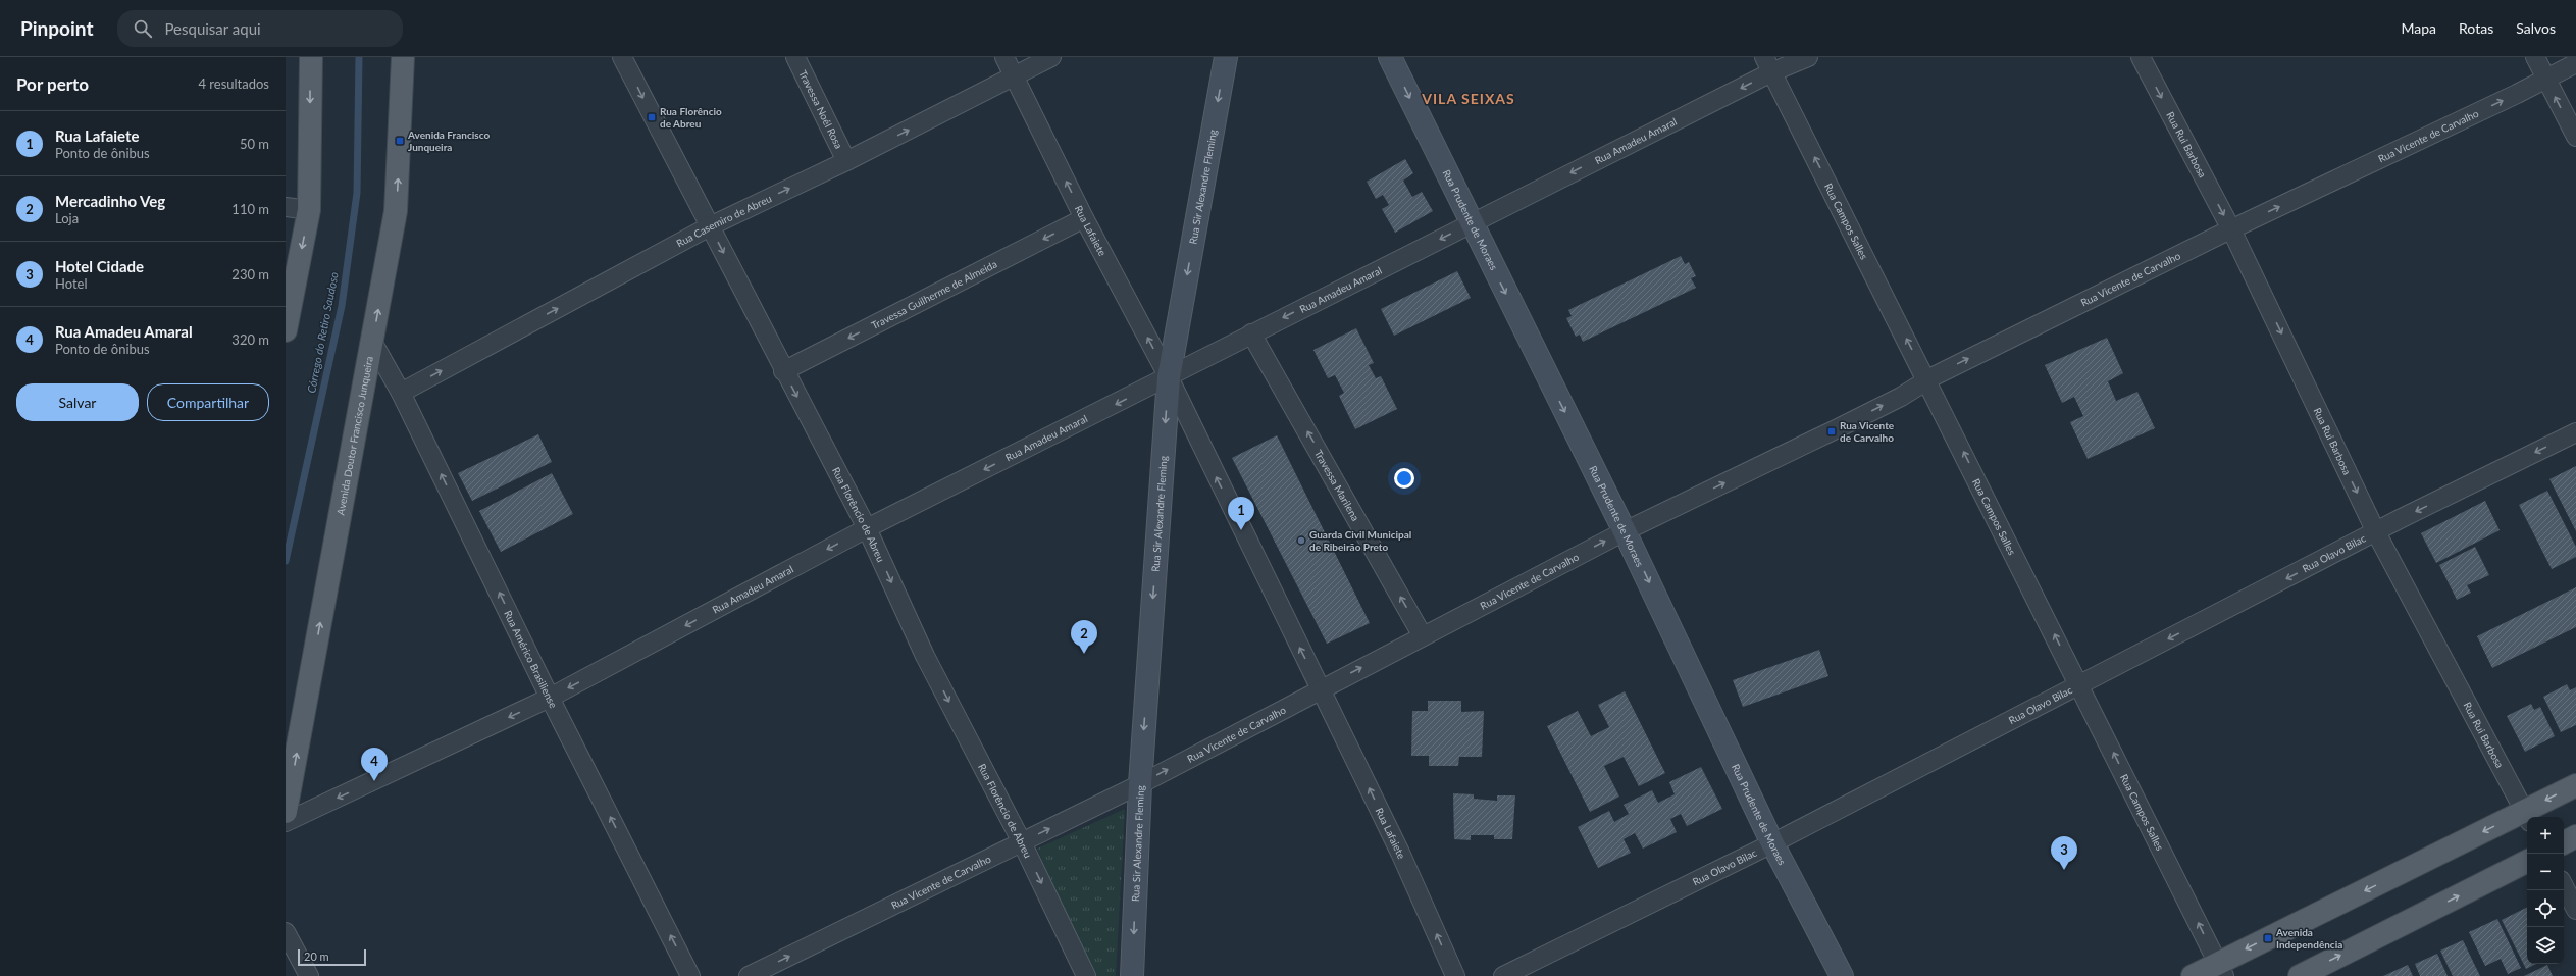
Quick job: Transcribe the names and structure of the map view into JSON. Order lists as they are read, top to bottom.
{
  "streets": {
    "main road": ["Rua Sir Alexandre Fleming", "Rua Prudente de Moraes", "Avenida Doutor Francisco Junqueira"],
    "street": [
      "Travessa Noél Rosa",
      "Rua Vicente de Carvalho",
      "Rua Amadeu Amaral",
      "Rua Rui Barbosa",
      "Rua Casemiro de Abreu",
      "Rua Campos Salles",
      "Rua Lafaiete",
      "Travessa Guilherme de Almeida",
      "Travessa Marilena",
      "Rua Florêncio de Abreu",
      "Rua Olavo Bilac",
      "Rua Américo Brasiliense"
    ]
  },
  "crossings": [
    ["Travessa Noél Rosa", "Rua Casemiro de Abreu"],
    ["Rua Vicente de Carvalho", "Rua Rui Barbosa"],
    ["Rua Vicente de Carvalho", "Rua Sir Alexandre Fleming"],
    ["Rua Vicente de Carvalho", "Rua Prudente de Moraes"],
    ["Rua Vicente de Carvalho", "Rua Campos Salles"],
    ["Rua Vicente de Carvalho", "Rua Lafaiete"],
    ["Rua Vicente de Carvalho", "Travessa Marilena"],
    ["Rua Vicente de Carvalho", "Rua Florêncio de Abreu"],
    ["Rua Amadeu Amaral", "Rua Sir Alexandre Fleming"],
    ["Rua Amadeu Amaral", "Rua Prudente de Moraes"],
    ["Rua Amadeu Amaral", "Rua Campos Salles"],
    ["Rua Amadeu Amaral", "Rua Lafaiete"],
    ["Rua Amadeu Amaral", "Travessa Marilena"],
    ["Rua Amadeu Amaral", "Rua Florêncio de Abreu"],
    ["Rua Amadeu Amaral", "Rua Américo Brasiliense"],
    ["Rua Rui Barbosa", "Rua Olavo Bilac"],
    ["Rua Sir Alexandre Fleming", "Rua Lafaiete"],
    ["Rua Casemiro de Abreu", "Rua Lafaiete"],
    ["Rua Casemiro de Abreu", "Rua Florêncio de Abreu"],
    ["Rua Casemiro de Abreu", "Rua Américo Brasiliense"],
    ["Rua Prudente de Moraes", "Rua Olavo Bilac"],
    ["Rua Campos Salles", "Rua Olavo Bilac"],
    ["Rua Lafaiete", "Travessa Guilherme de Almeida"],
    ["Travessa Guilherme de Almeida", "Rua Florêncio de Abreu"],
    ["Avenida Doutor Francisco Junqueira", "Rua Américo Brasiliense"]
  ],
  "one_way": [
    "Rua Vicente de Carvalho",
    "Rua Amadeu Amaral",
    "Rua Rui Barbosa",
    "Rua Sir Alexandre Fleming",
    "Rua Casemiro de Abreu",
    "Rua Prudente de Moraes",
    "Rua Campos Salles",
    "Rua Lafaiete",
    "Travessa Guilherme de Almeida",
    "Travessa Marilena",
    "Rua Florêncio de Abreu",
    "Rua Olavo Bilac",
    "Rua Américo Brasiliense"
  ],
  "districts": ["VILA SEIXAS"],
  "water": ["Córrego do Retiro Saudoso"],
  "places": {
    "transit": [
      "Rua Florêncio de Abreu",
      "Avenida Francisco Junqueira",
      "Rua Vicente de Carvalho",
      "Avenida Independência"
    ],
    "other": ["Guarda Civil Municipal de Ribeirão Preto"]
  },
  "scale_bar": "20 m",
  "page": {
    "header": "Pinpoint",
    "search": "Pesquisar aqui",
    "nav": ["Mapa", "Rotas", "Salvos"],
    "heading": ["Por perto", "4 resultados"],
    "list": [
      {
        "mark": "1",
        "name": "Rua Lafaiete",
        "note": "Ponto de ônibus",
        "value": "50 m"
      },
      {
        "mark": "2",
        "name": "Mercadinho Veg",
        "note": "Loja",
        "value": "110 m"
      },
      {
        "mark": "3",
        "name": "Hotel Cidade",
        "note": "Hotel",
        "value": "230 m"
      },
      {
        "mark": "4",
        "name": "Rua Amadeu Amaral",
        "note": "Ponto de ônibus",
        "value": "320 m"
      }
    ],
    "buttons": ["Salvar", "Compartilhar"],
    "pins": [
      "1",
      "2",
      "4",
      "3"
    ],
    "map_buttons": ["+", "−"],
    "scale": "20 m"
  }
}
